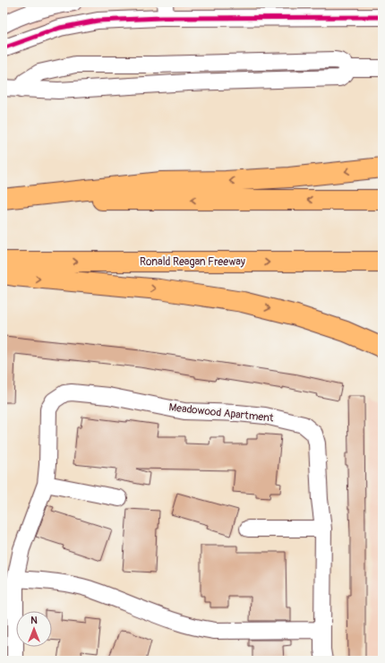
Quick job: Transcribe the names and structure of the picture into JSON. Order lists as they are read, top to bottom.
{
  "streets": {
    "highway": ["Ronald Reagan Freeway"],
    "street": ["Meadowood Apartment"]
  },
  "north": "top"
}
